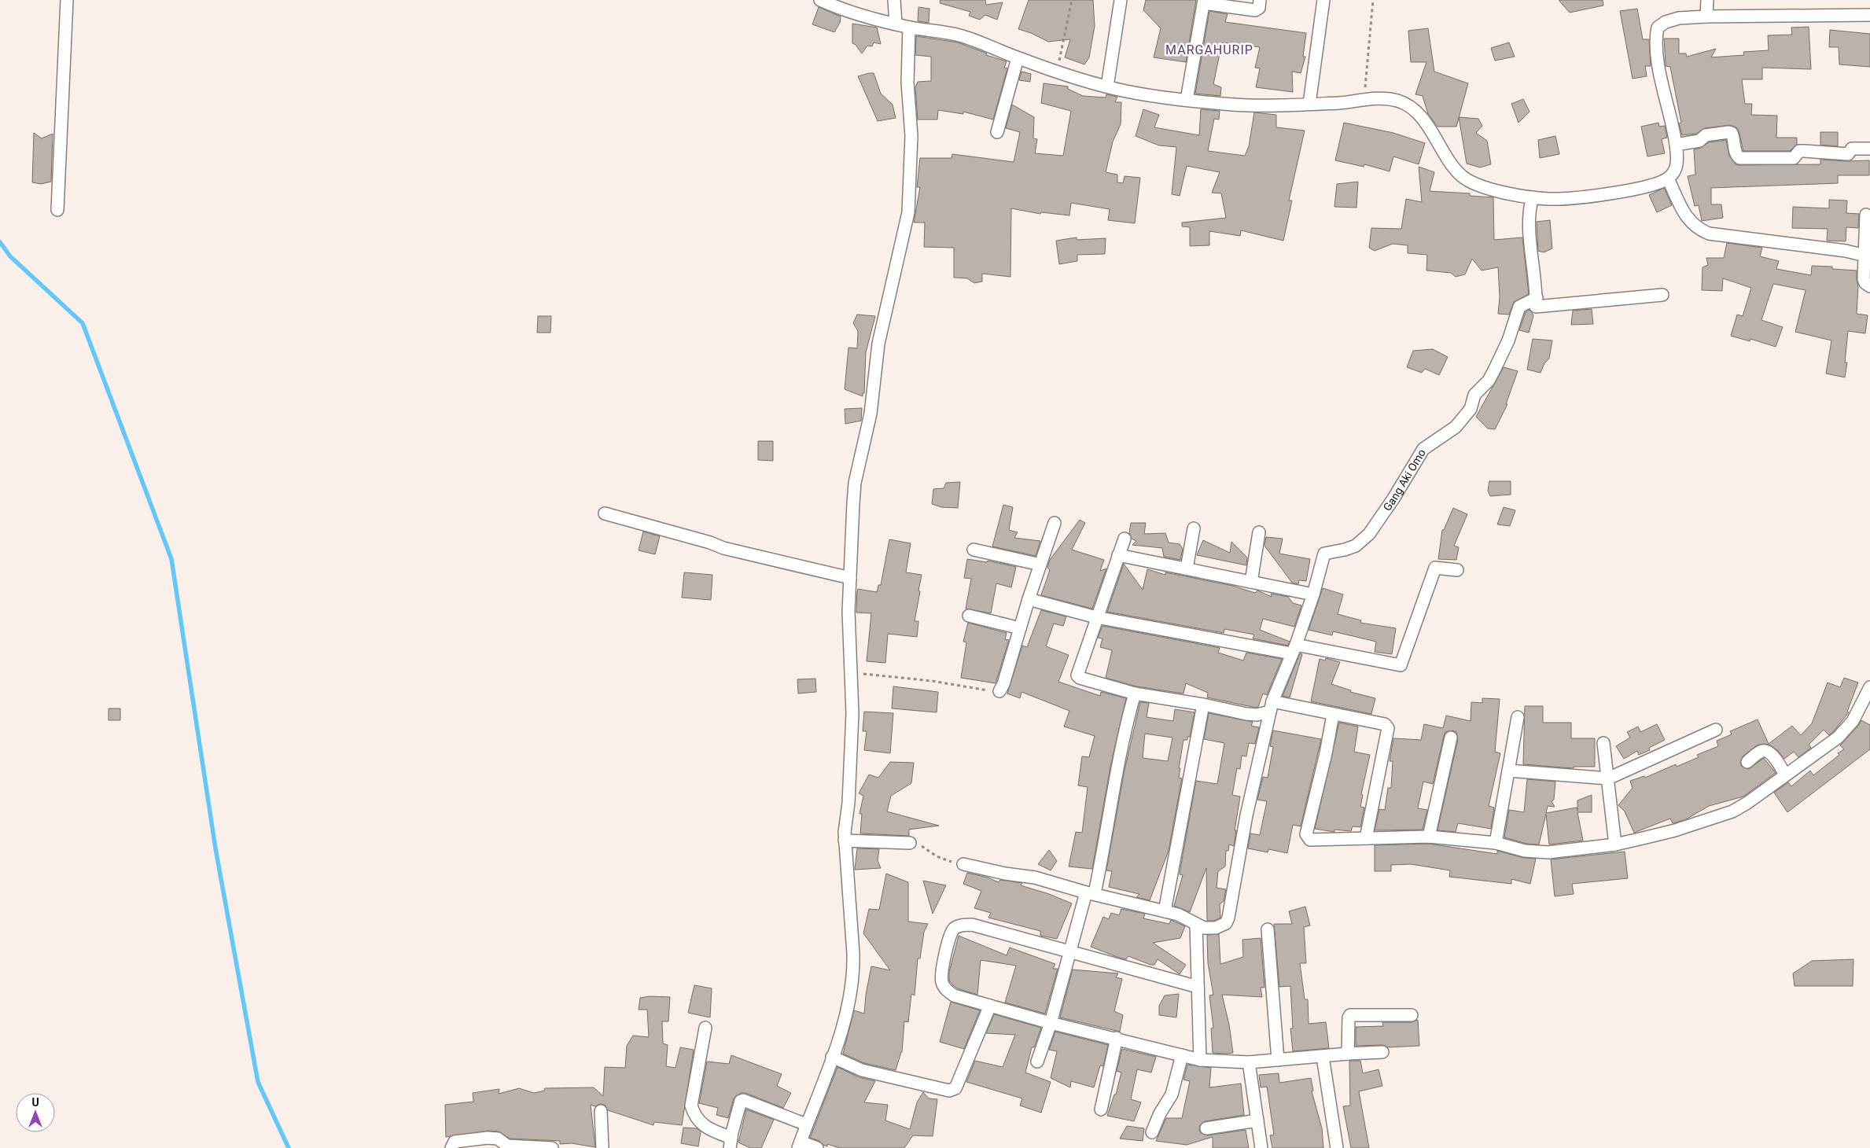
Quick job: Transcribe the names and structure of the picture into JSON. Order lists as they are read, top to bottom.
{
  "streets": {
    "street": ["Gang Aki Omo"]
  },
  "districts": ["MARGAHURIP"],
  "north": "top"
}
